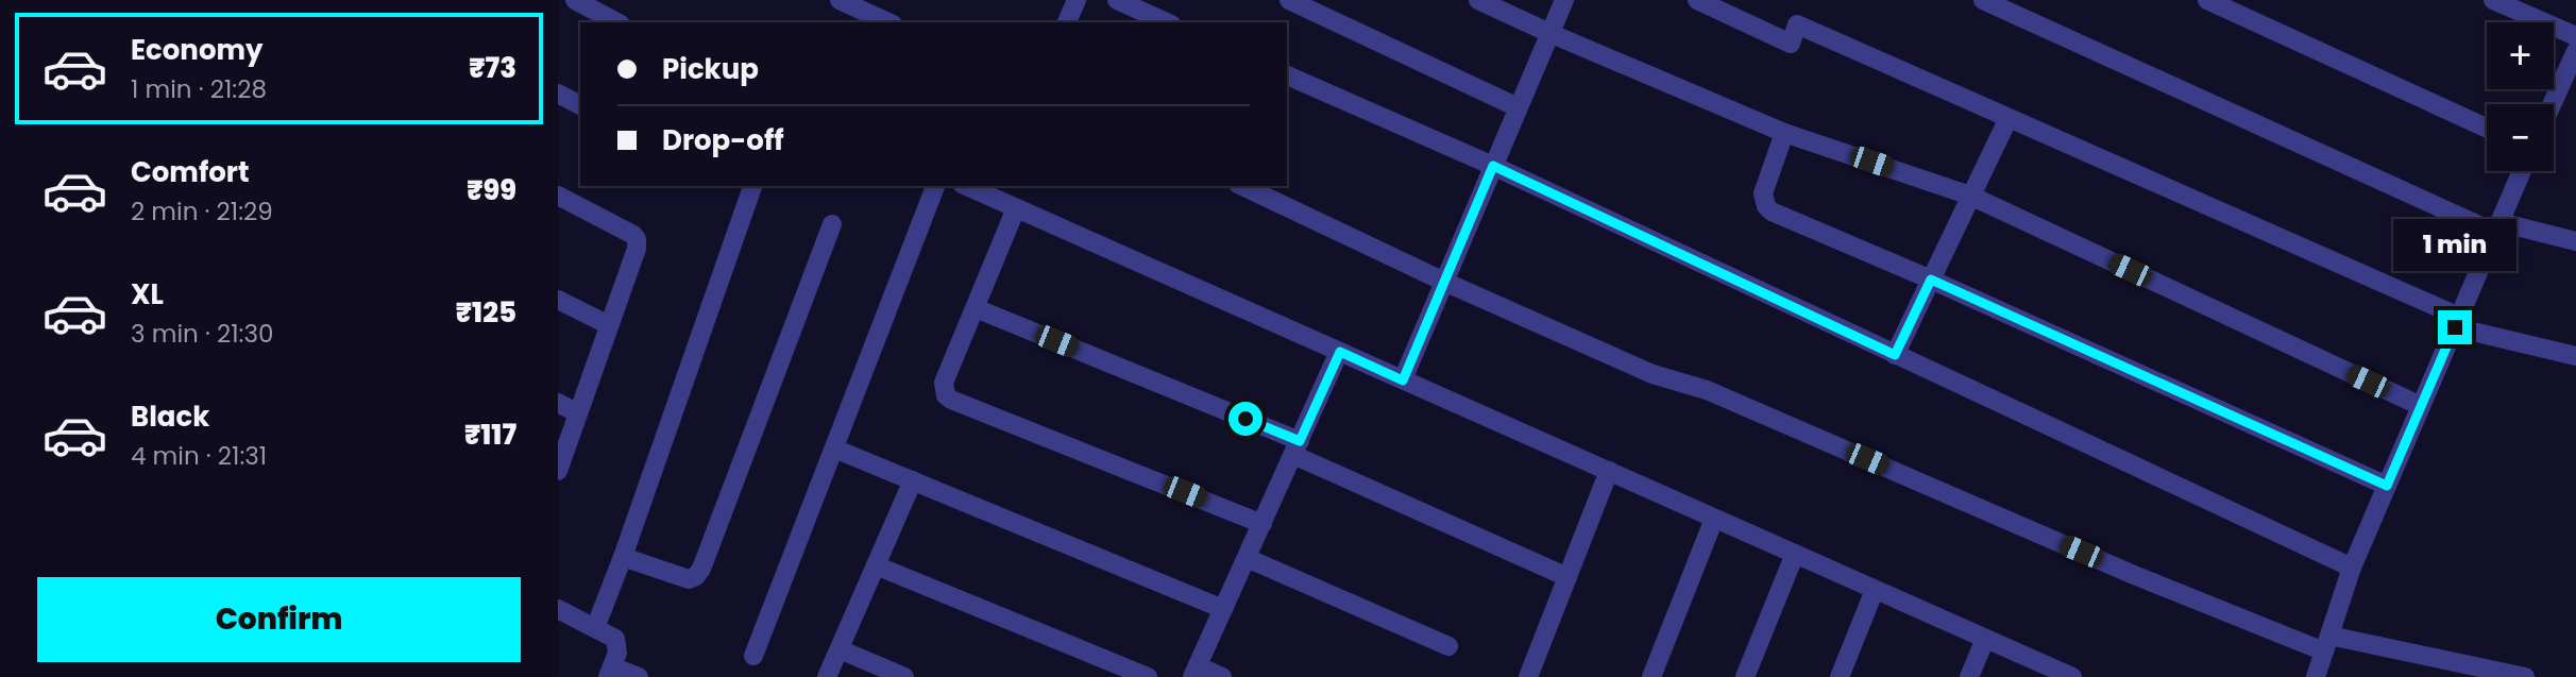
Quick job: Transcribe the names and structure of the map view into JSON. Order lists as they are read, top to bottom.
{
  "page": {
    "list": [
      {
        "name": "Economy",
        "note": "1 min · 21:28",
        "value": "₹73"
      },
      {
        "name": "Comfort",
        "note": "2 min · 21:29",
        "value": "₹99"
      },
      {
        "name": "XL",
        "note": "3 min · 21:30",
        "value": "₹125"
      },
      {
        "name": "Black",
        "note": "4 min · 21:31",
        "value": "₹117"
      }
    ],
    "map_buttons": ["+", "−"],
    "banner": ["Pickup", "Drop-off"],
    "bubble": "1 min",
    "buttons": "Confirm"
  }
}
